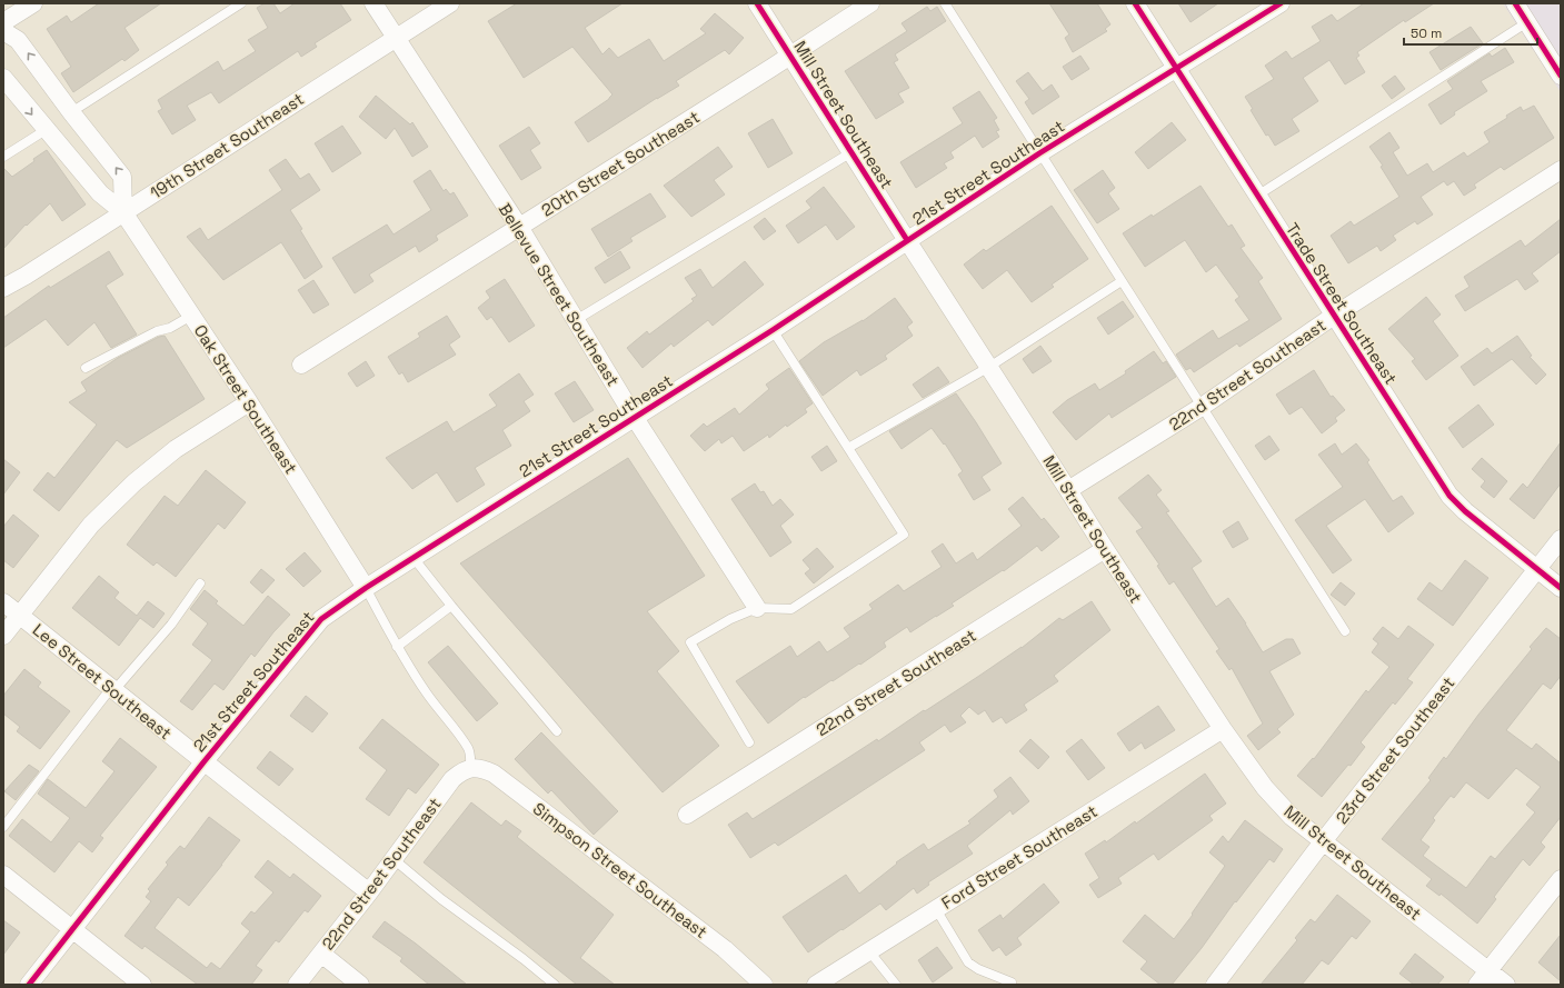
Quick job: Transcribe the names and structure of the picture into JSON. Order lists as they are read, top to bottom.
{
  "streets": {
    "street": [
      "Mill Street Southeast",
      "19th Street Southeast",
      "20th Street Southeast",
      "21st Street Southeast",
      "Bellevue Street Southeast",
      "Trade Street Southeast",
      "22nd Street Southeast",
      "Oak Street Southeast",
      "Lee Street Southeast",
      "23rd Street Southeast",
      "Ford Street Southeast",
      "Simpson Street Southeast"
    ]
  },
  "crossings": [
    ["Mill Street Southeast", "20th Street Southeast"],
    ["Mill Street Southeast", "21st Street Southeast"],
    ["Mill Street Southeast", "22nd Street Southeast"],
    ["Mill Street Southeast", "23rd Street Southeast"],
    ["Mill Street Southeast", "Ford Street Southeast"],
    ["19th Street Southeast", "Bellevue Street Southeast"],
    ["19th Street Southeast", "Oak Street Southeast"],
    ["20th Street Southeast", "Bellevue Street Southeast"],
    ["21st Street Southeast", "Bellevue Street Southeast"],
    ["21st Street Southeast", "Trade Street Southeast"],
    ["21st Street Southeast", "Oak Street Southeast"],
    ["21st Street Southeast", "Lee Street Southeast"],
    ["Trade Street Southeast", "22nd Street Southeast"],
    ["Trade Street Southeast", "23rd Street Southeast"],
    ["22nd Street Southeast", "Lee Street Southeast"],
    ["22nd Street Southeast", "Simpson Street Southeast"]
  ],
  "scale_bar": "50 m"
}
